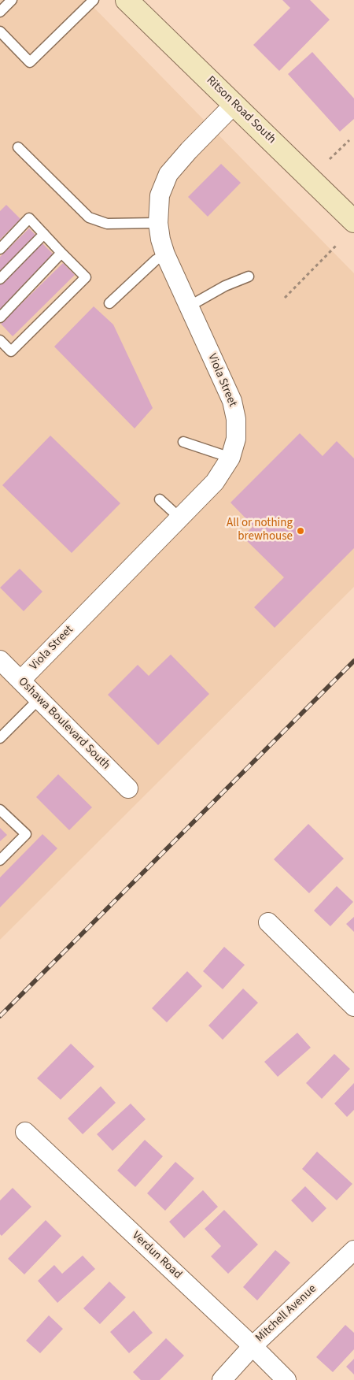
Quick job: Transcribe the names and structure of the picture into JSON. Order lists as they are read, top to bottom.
{
  "streets": {
    "main road": ["Ritson Road South"],
    "street": [
      "Viola Street",
      "Oshawa Boulevard South",
      "Verdun Road",
      "Mitchell Avenue"
    ]
  },
  "crossings": [
    ["Ritson Road South", "Viola Street"],
    ["Viola Street", "Oshawa Boulevard South"],
    ["Verdun Road", "Mitchell Avenue"]
  ],
  "places": ["All or nothing brewhouse"]
}
